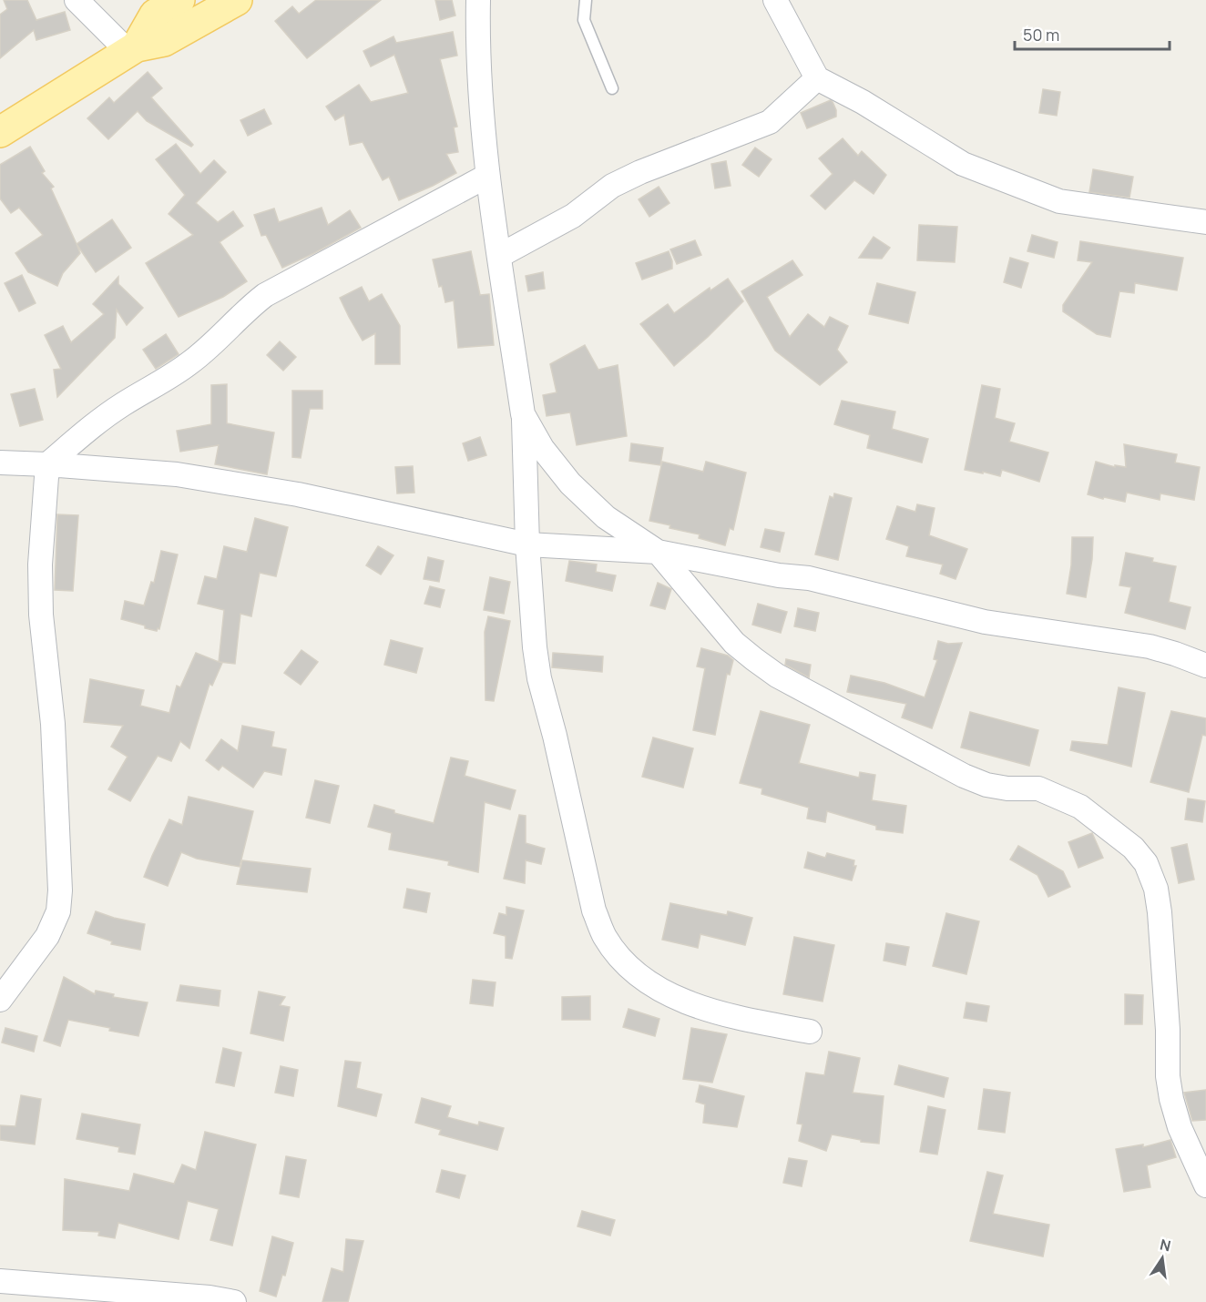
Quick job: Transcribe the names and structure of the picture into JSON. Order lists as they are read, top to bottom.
{
  "scale_bar": "50 m",
  "north": "top"
}
